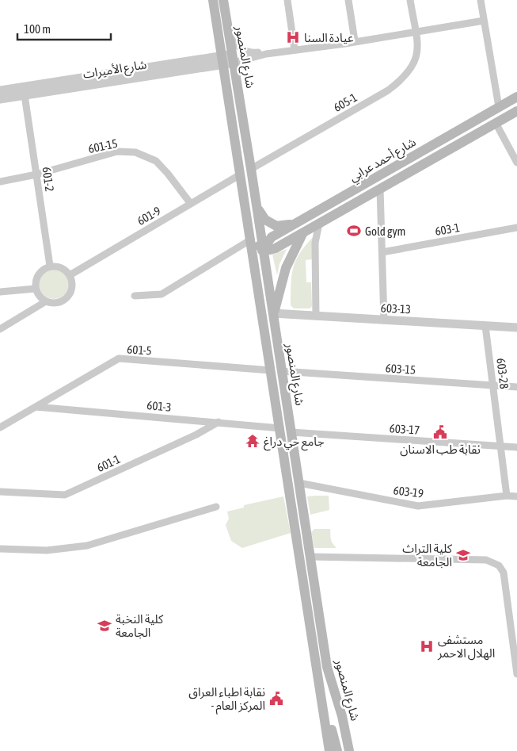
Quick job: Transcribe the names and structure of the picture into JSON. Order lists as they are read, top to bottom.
{
  "streets": {
    "main road": ["شارع المنصور", "شارع أحمد عرابي"],
    "street": [
      "شارع الأميرات",
      "605-1",
      "601-15",
      "601-2",
      "601-9",
      "603-1",
      "603-13",
      "601-5",
      "603-15",
      "603-28",
      "601-3",
      "603-17",
      "601-1",
      "603-19"
    ]
  },
  "crossings": [
    ["شارع المنصور", "شارع الأميرات"],
    ["شارع المنصور", "605-1"],
    ["شارع المنصور", "شارع أحمد عرابي"],
    ["شارع المنصور", "601-9"],
    ["شارع المنصور", "603-13"],
    ["شارع المنصور", "601-5"],
    ["شارع المنصور", "603-15"],
    ["شارع المنصور", "601-3"],
    ["شارع المنصور", "603-17"],
    ["شارع المنصور", "603-19"],
    ["شارع الأميرات", "601-2"],
    ["601-15", "601-2"],
    ["601-15", "601-9"],
    ["601-2", "601-9"],
    ["603-13", "603-28"],
    ["601-5", "601-3"],
    ["603-15", "603-28"],
    ["603-28", "603-17"],
    ["603-28", "603-19"],
    ["601-3", "601-1"]
  ],
  "places": {
    "hospital": ["عيادة السنا", "مستشفى الهلال الاحمر"],
    "sports": ["Gold gym"],
    "public building": ["نقابة طب الاسنان", "نقابة اطباء العراق - المركز العام"],
    "temple": ["جامع حي دراغ"],
    "school or university": ["كلية التراث الجامعة", "كلية النخبة الجامعة"]
  },
  "scale_bar": "100 m"
}
